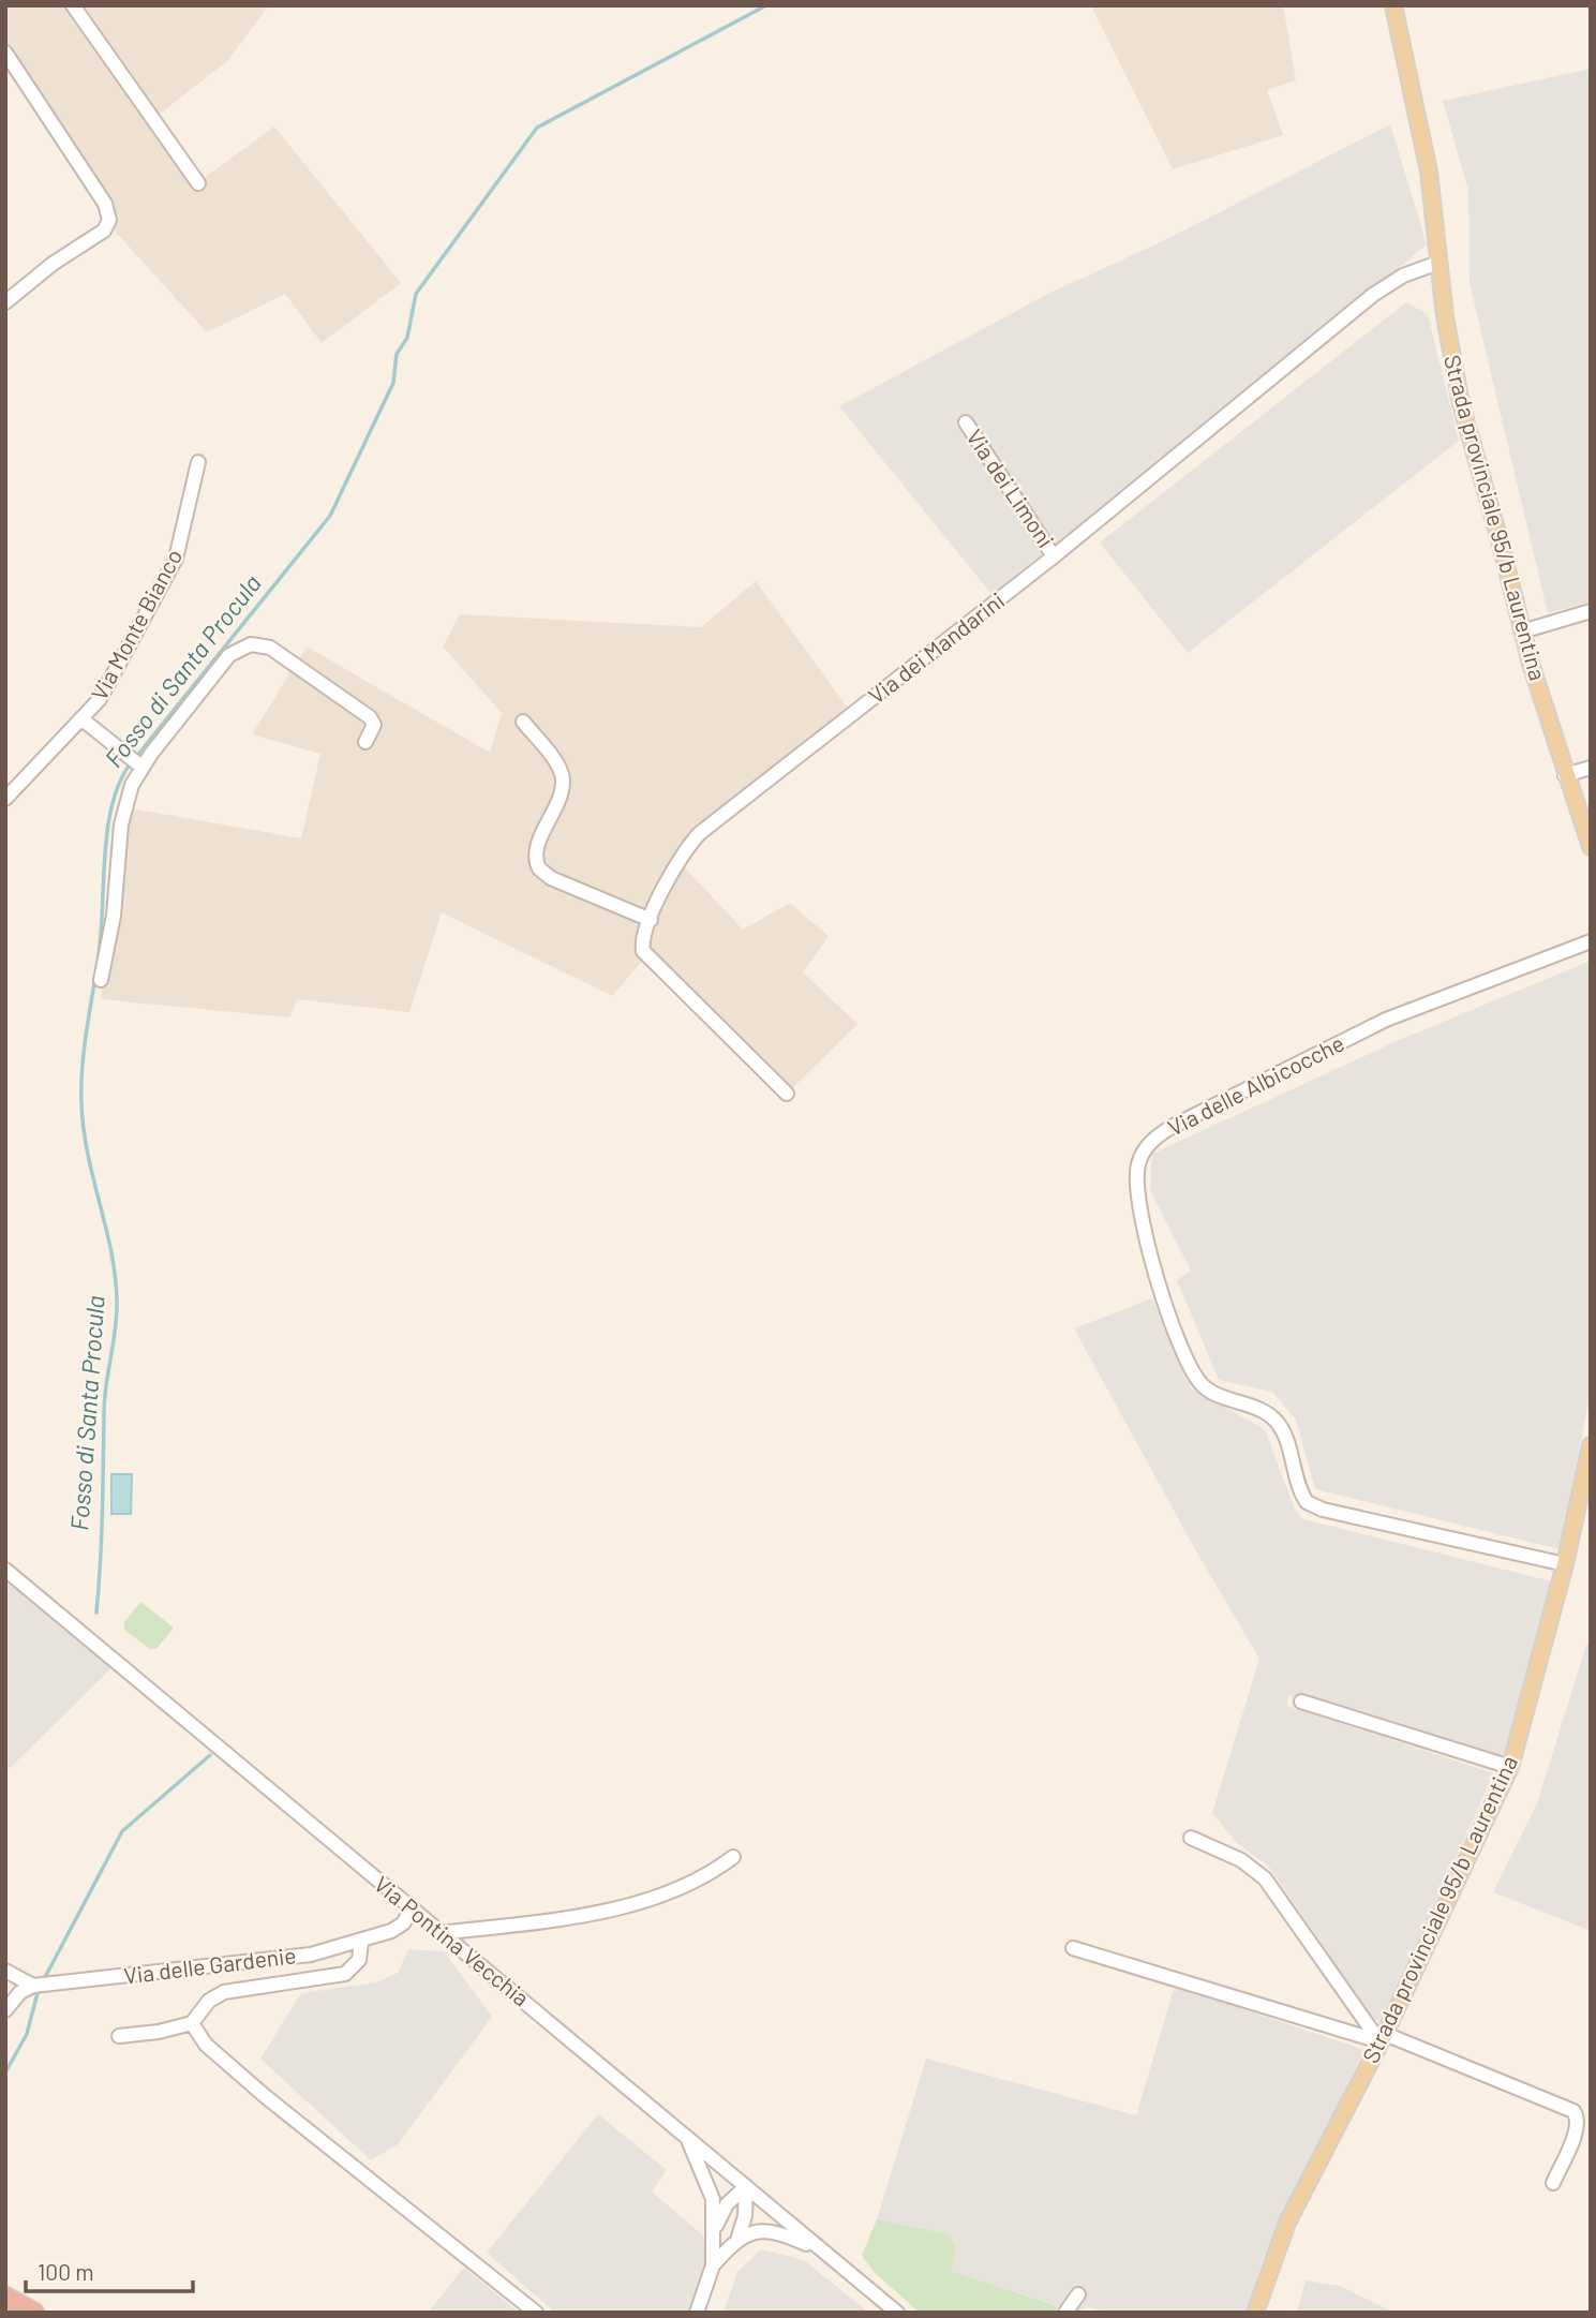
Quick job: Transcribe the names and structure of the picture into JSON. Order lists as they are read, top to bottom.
{
  "streets": {
    "main road": ["Strada provinciale 95/b Laurentina"],
    "street": [
      "Via dei Limoni",
      "Via Monte Bianco",
      "Via dei Mandarini",
      "Via delle Albicocche",
      "Via Pontina Vecchia",
      "Via delle Gardenie"
    ]
  },
  "crossings": [
    ["Via dei Limoni", "Via dei Mandarini"],
    ["Strada provinciale 95/b Laurentina", "Via dei Mandarini"],
    ["Strada provinciale 95/b Laurentina", "Via delle Albicocche"],
    ["Via Pontina Vecchia", "Via delle Gardenie"]
  ],
  "water": ["Fosso di Santa Procula"],
  "scale_bar": "100 m"
}
